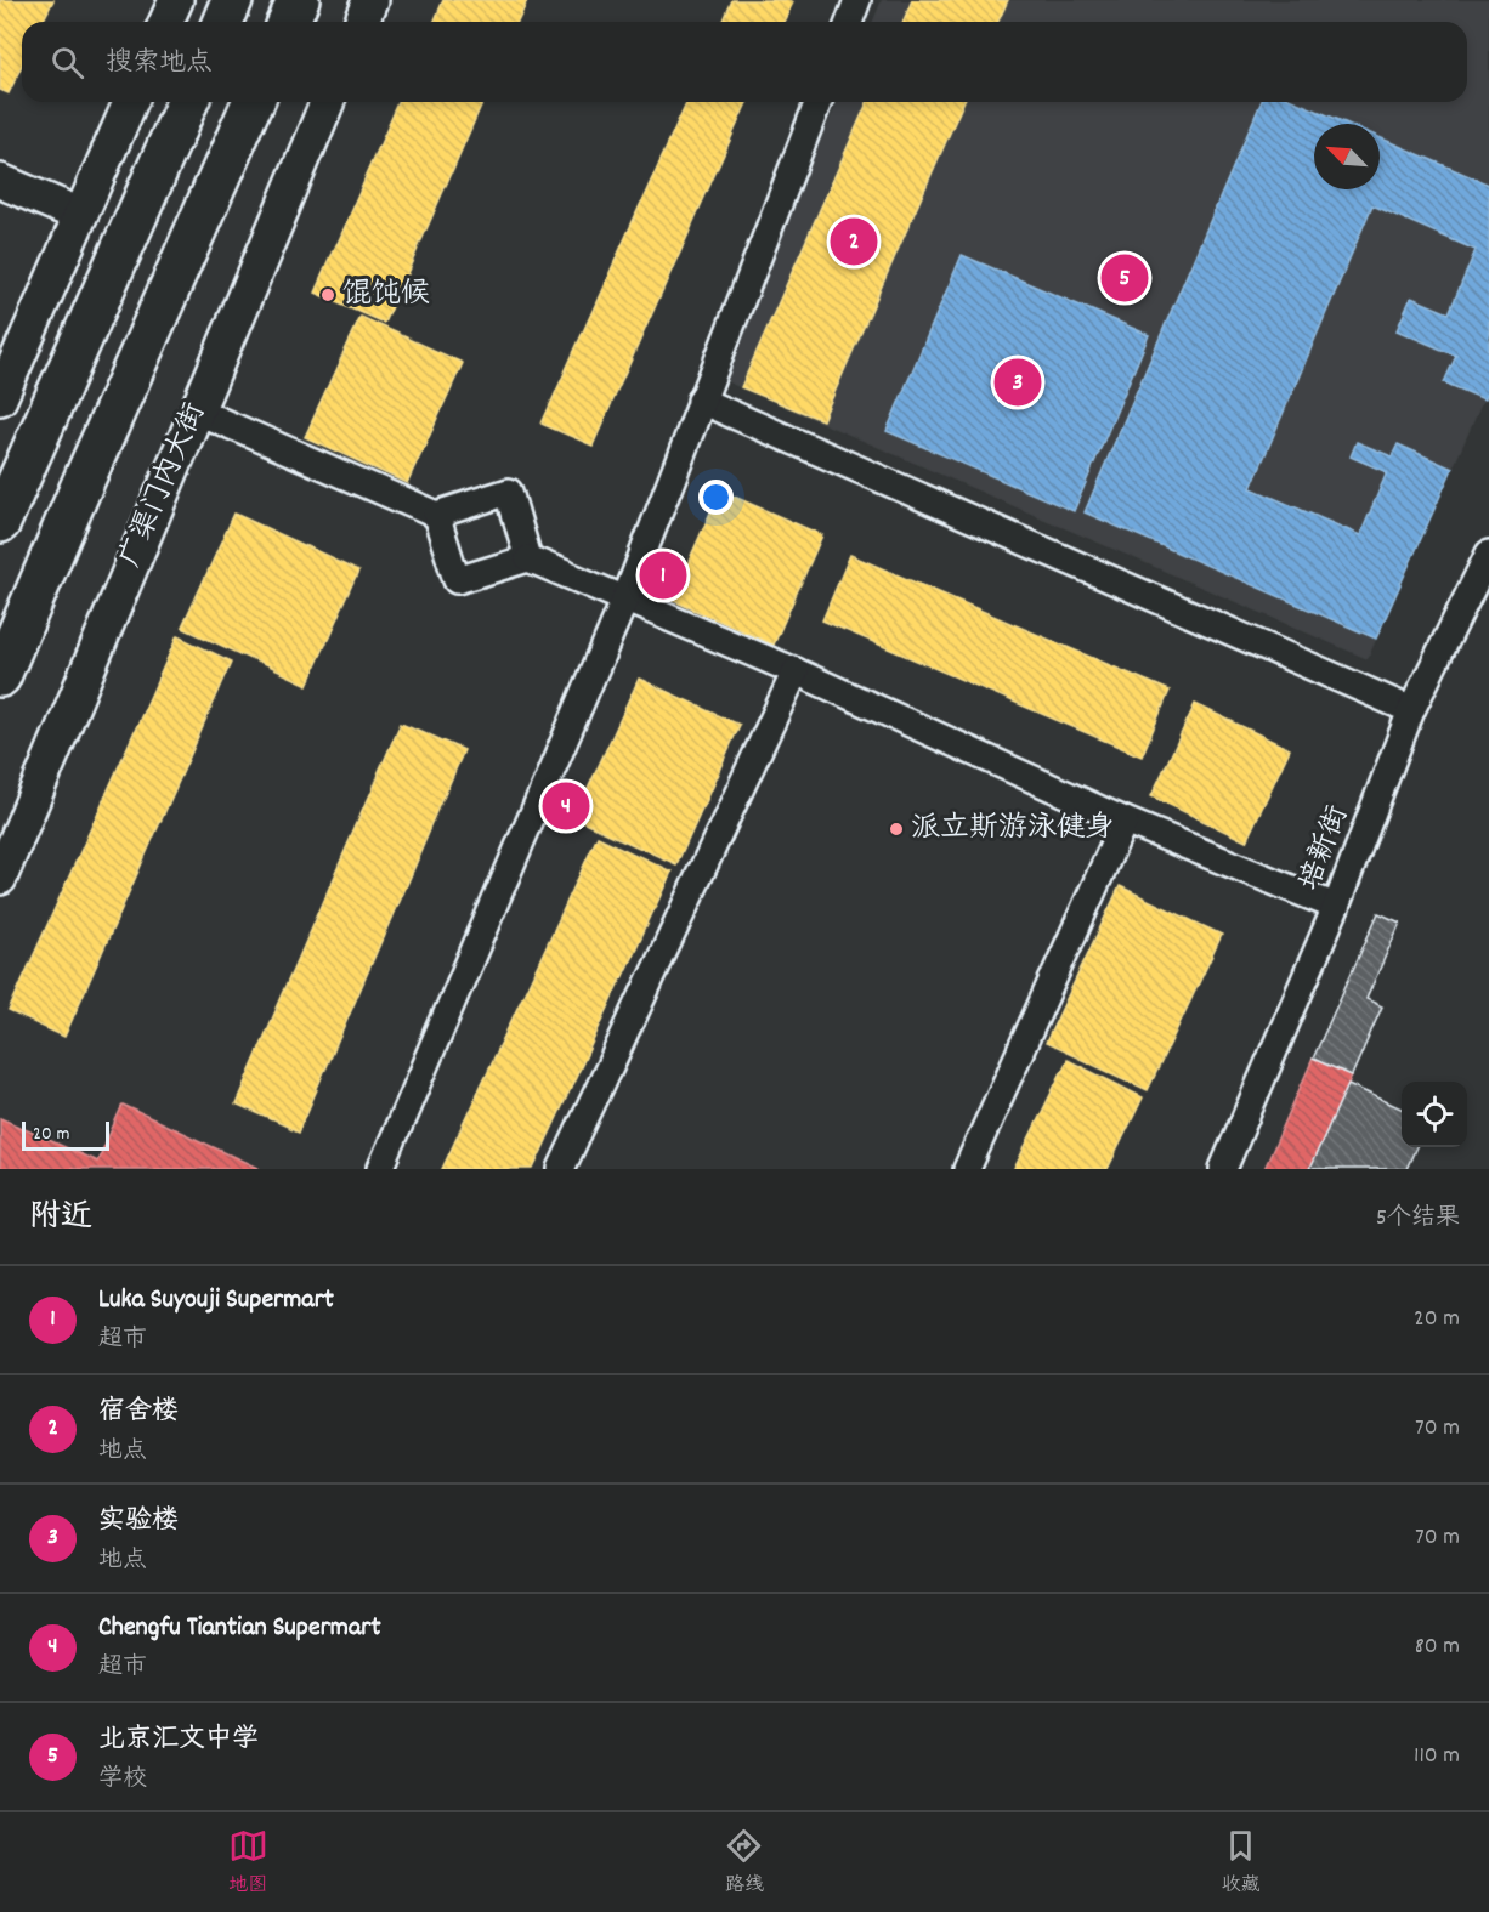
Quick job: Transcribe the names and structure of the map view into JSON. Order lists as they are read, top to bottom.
{
  "streets": {
    "street": ["广渠门内大街", "培新街"]
  },
  "places": ["馄饨候", "派立斯游泳健身"],
  "scale_bar": "20 m",
  "north": "top left",
  "page": {
    "search": "搜索地点",
    "pins": [
      "2",
      "5",
      "3",
      "1",
      "4"
    ],
    "scale": "20 m",
    "heading": ["附近", "5个结果"],
    "list": [
      {
        "mark": "1",
        "name": "Luka Suyouji Supermart",
        "note": "超市",
        "value": "20 m"
      },
      {
        "mark": "2",
        "name": "宿舍楼",
        "note": "地点",
        "value": "70 m"
      },
      {
        "mark": "3",
        "name": "实验楼",
        "note": "地点",
        "value": "70 m"
      },
      {
        "mark": "4",
        "name": "Chengfu Tiantian Supermart",
        "note": "超市",
        "value": "80 m"
      },
      {
        "mark": "5",
        "name": "北京汇文中学",
        "note": "学校",
        "value": "110 m"
      }
    ],
    "nav": ["地图", "路线", "收藏"]
  }
}
